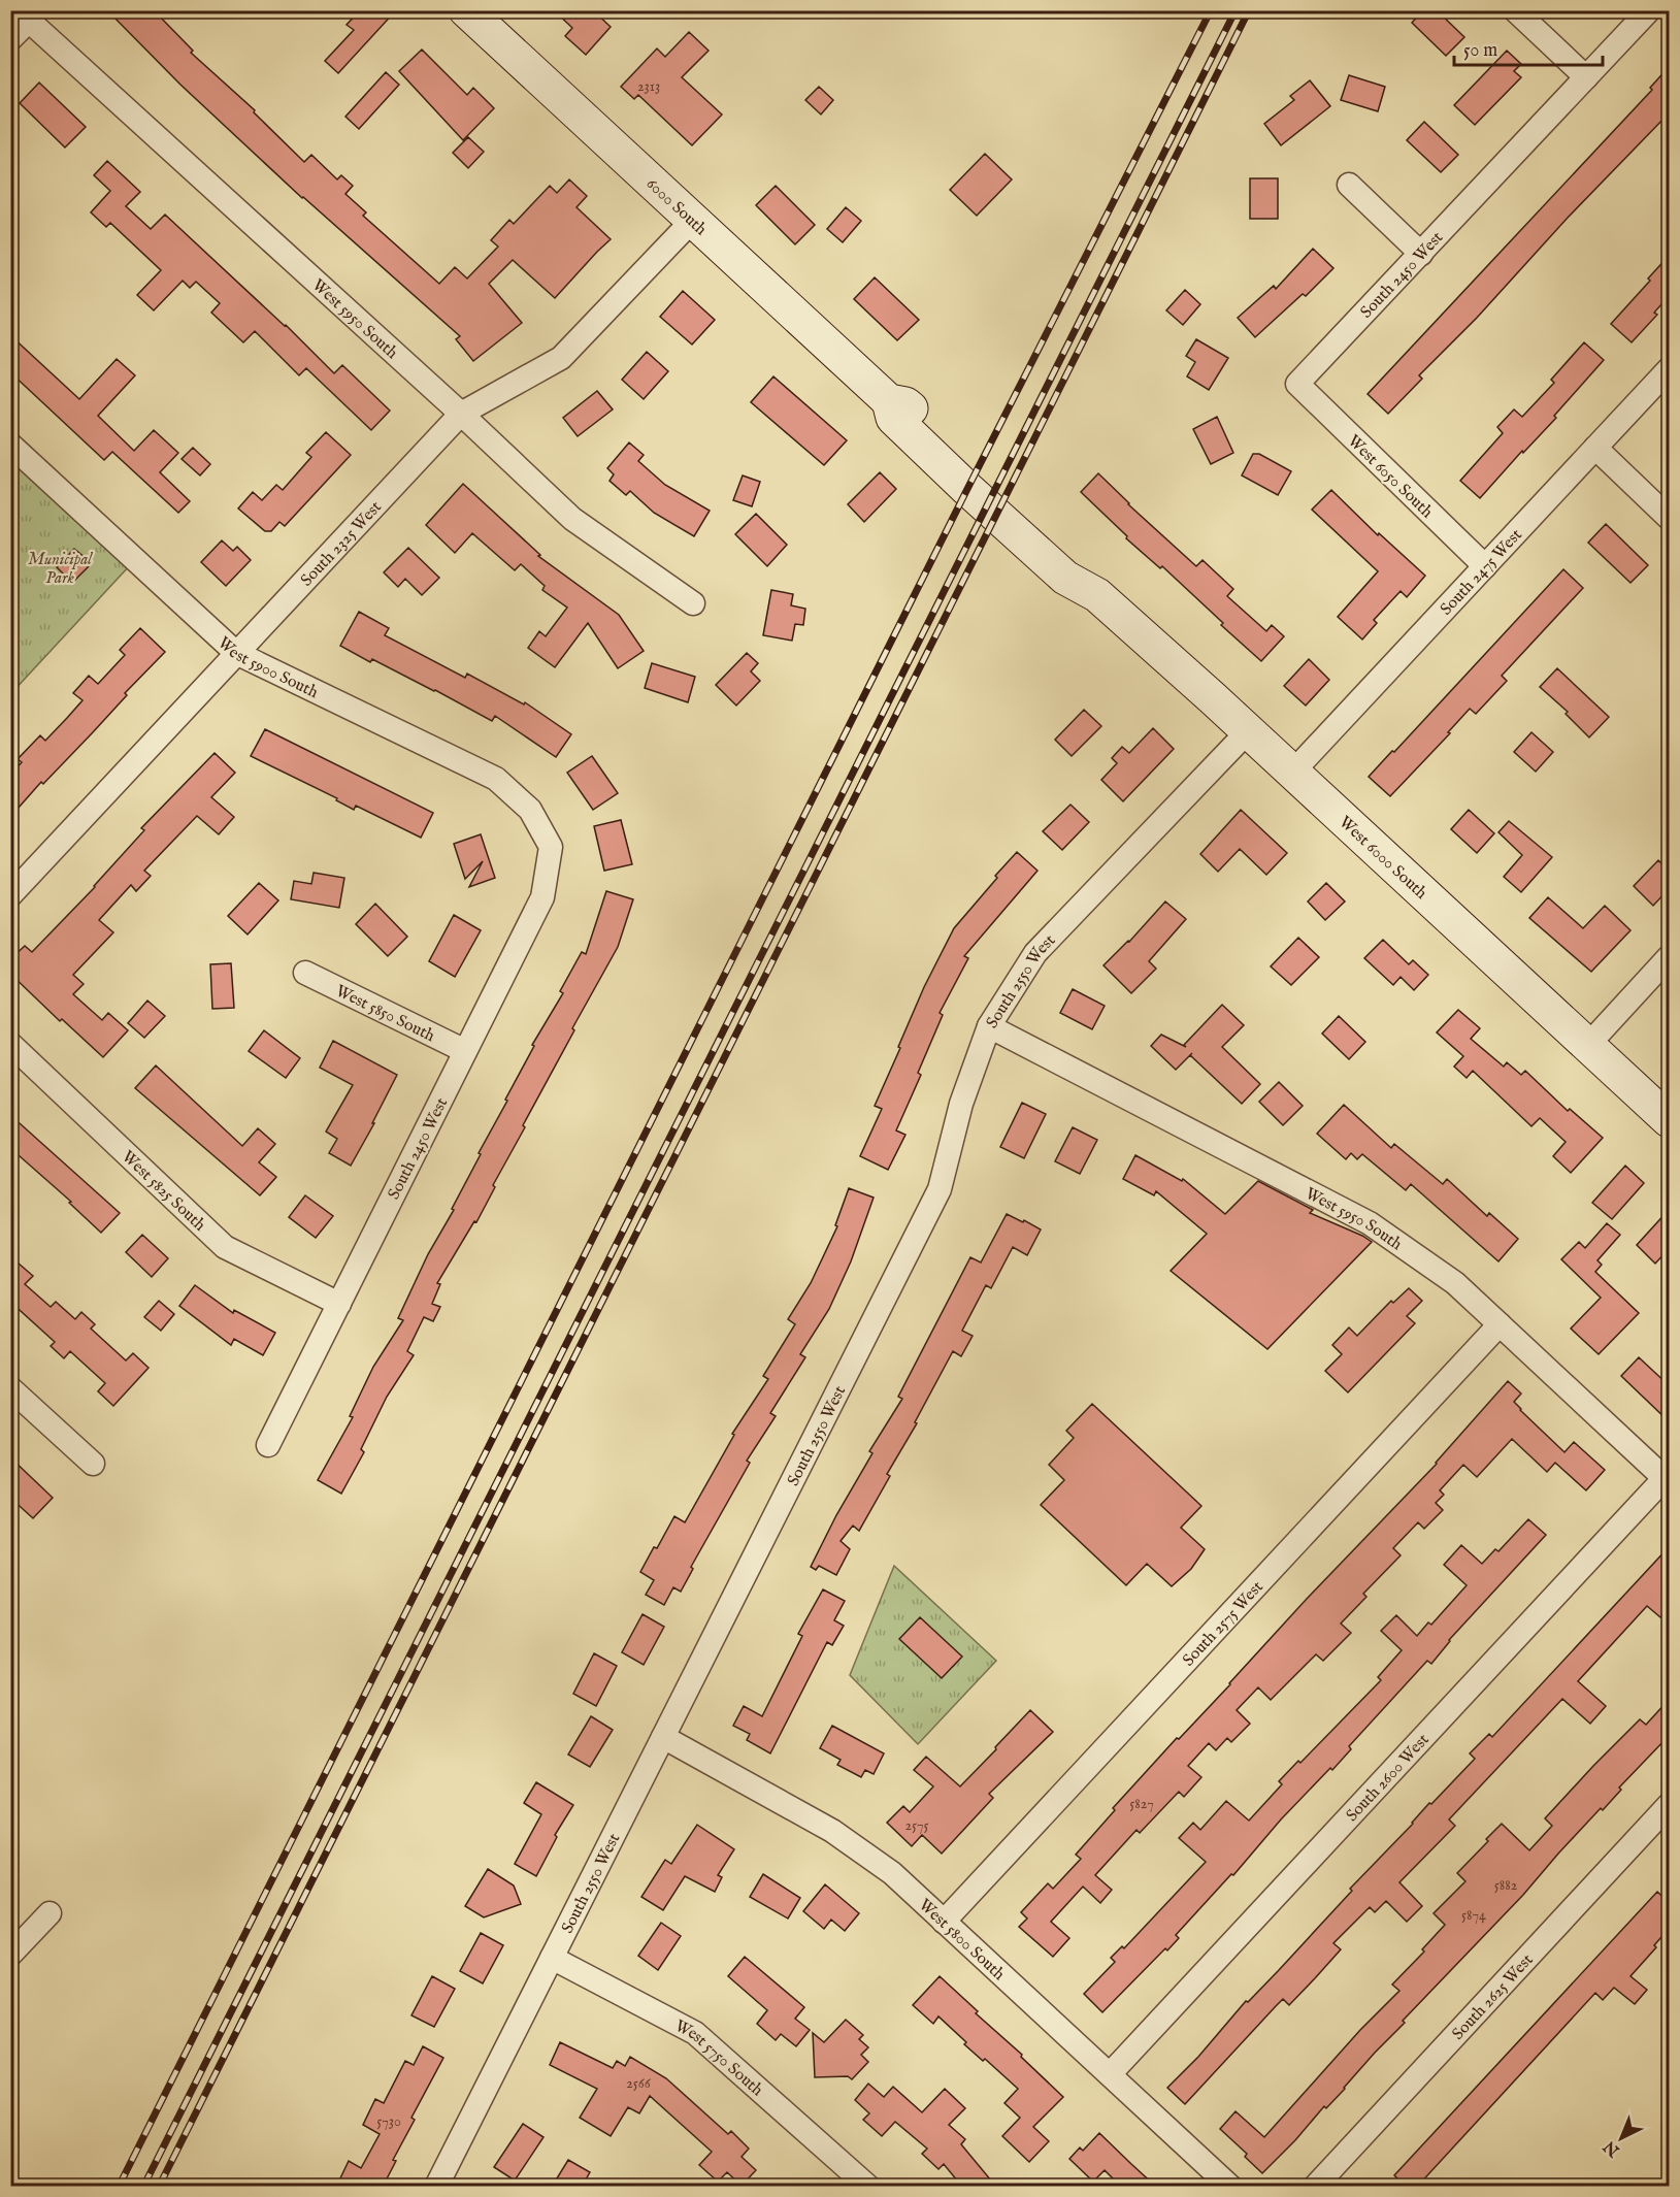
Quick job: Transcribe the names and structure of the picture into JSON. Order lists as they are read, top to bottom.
{
  "streets": {
    "street": [
      "6000 South",
      "South 2450 West",
      "West 5950 South",
      "West 6050 South",
      "South 2325 West",
      "South 2475 West",
      "West 5900 South",
      "West 6000 South",
      "South 2550 West",
      "West 5850 South",
      "West 5825 South",
      "South 2575 West",
      "South 2600 West",
      "West 5800 South",
      "South 2625 West",
      "West 5750 South"
    ]
  },
  "crossings": [
    ["6000 South", "South 2325 West"],
    ["6000 South", "West 6000 South"],
    ["South 2450 West", "West 6050 South"],
    ["South 2450 West", "West 5900 South"],
    ["South 2450 West", "West 5850 South"],
    ["South 2450 West", "West 5825 South"],
    ["West 5950 South", "South 2325 West"],
    ["West 5950 South", "South 2550 West"],
    ["West 5950 South", "South 2575 West"],
    ["West 5950 South", "South 2600 West"],
    ["West 6050 South", "South 2475 West"],
    ["South 2325 West", "West 5900 South"],
    ["South 2475 West", "West 6000 South"],
    ["West 6000 South", "South 2550 West"],
    ["South 2550 West", "West 5800 South"],
    ["South 2550 West", "West 5750 South"],
    ["South 2575 West", "West 5800 South"],
    ["South 2600 West", "West 5800 South"]
  ],
  "parks": ["Municipal Park"],
  "house_numbers": [
    "2313",
    "5827",
    "2575",
    "5882",
    "5874",
    "2566",
    "5730"
  ],
  "scale_bar": "50 m",
  "north": "bottom left"
}
